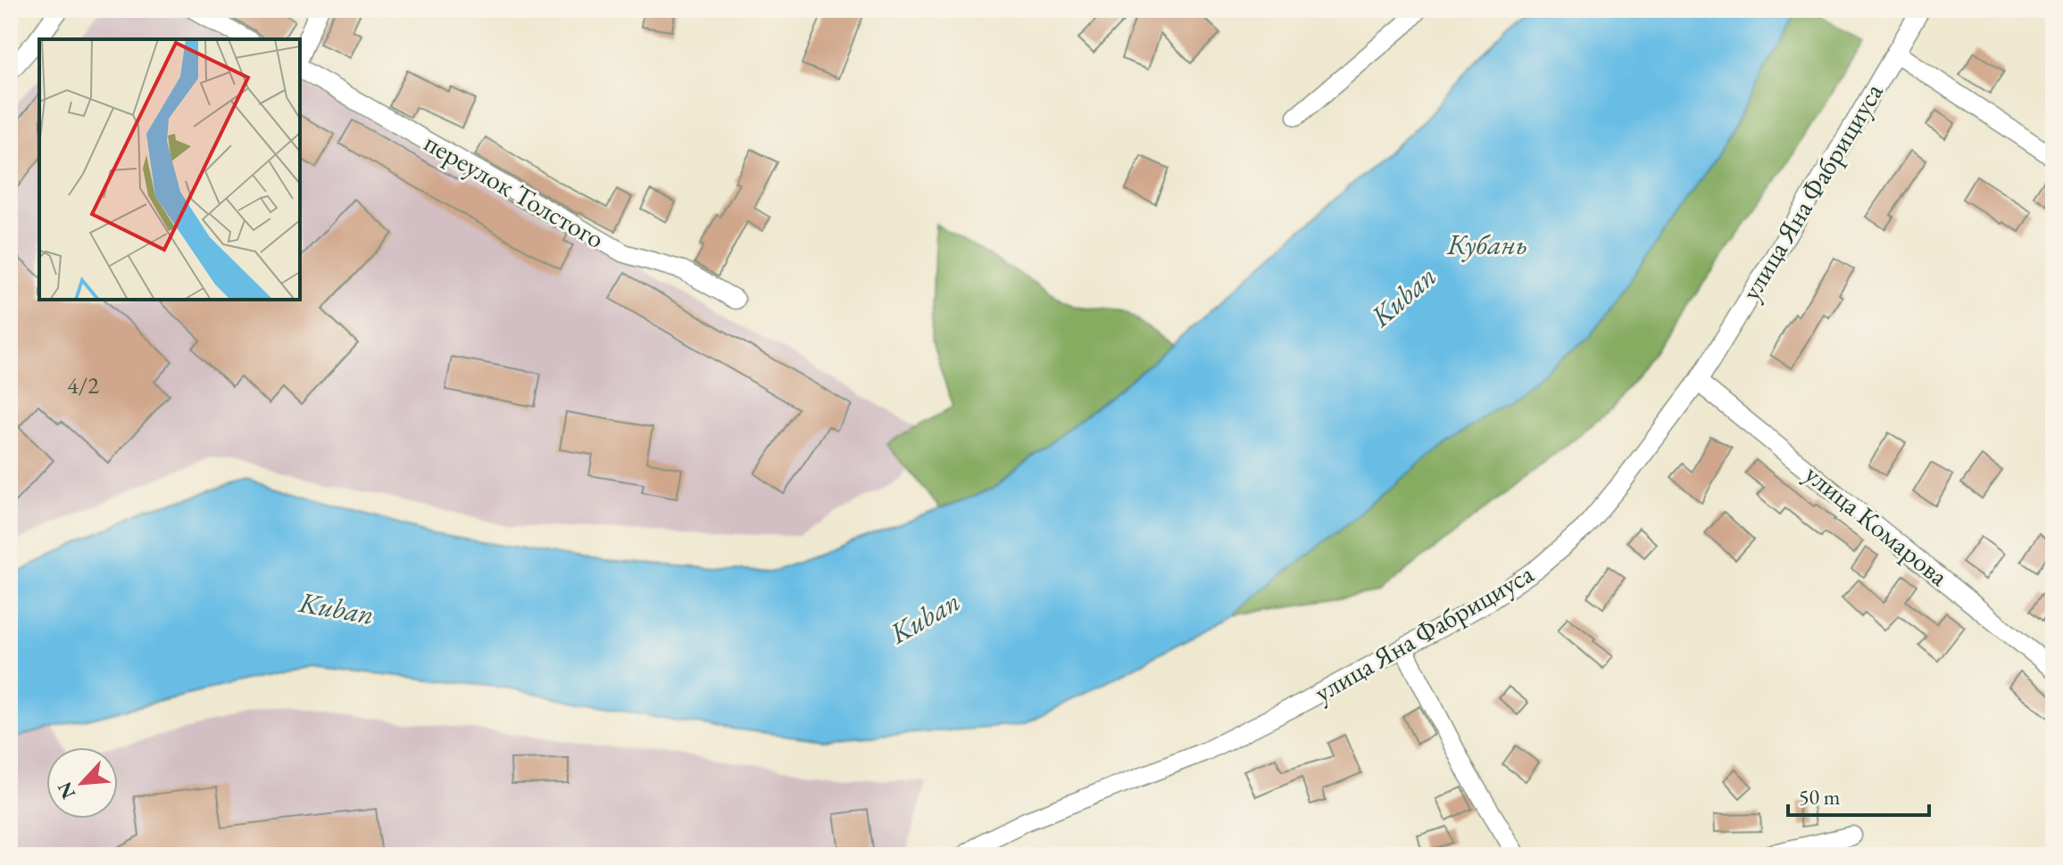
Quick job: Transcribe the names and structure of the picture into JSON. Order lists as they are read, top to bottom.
{
  "streets": {
    "street": ["переулок Толстого", "улица Яна Фабрициуса", "улица Комарова"]
  },
  "crossings": [
    ["улица Яна Фабрициуса", "улица Комарова"]
  ],
  "water": ["Кубань", "Kuban"],
  "house_numbers": ["4/2"],
  "scale_bar": "50 m",
  "north": "bottom left"
}
